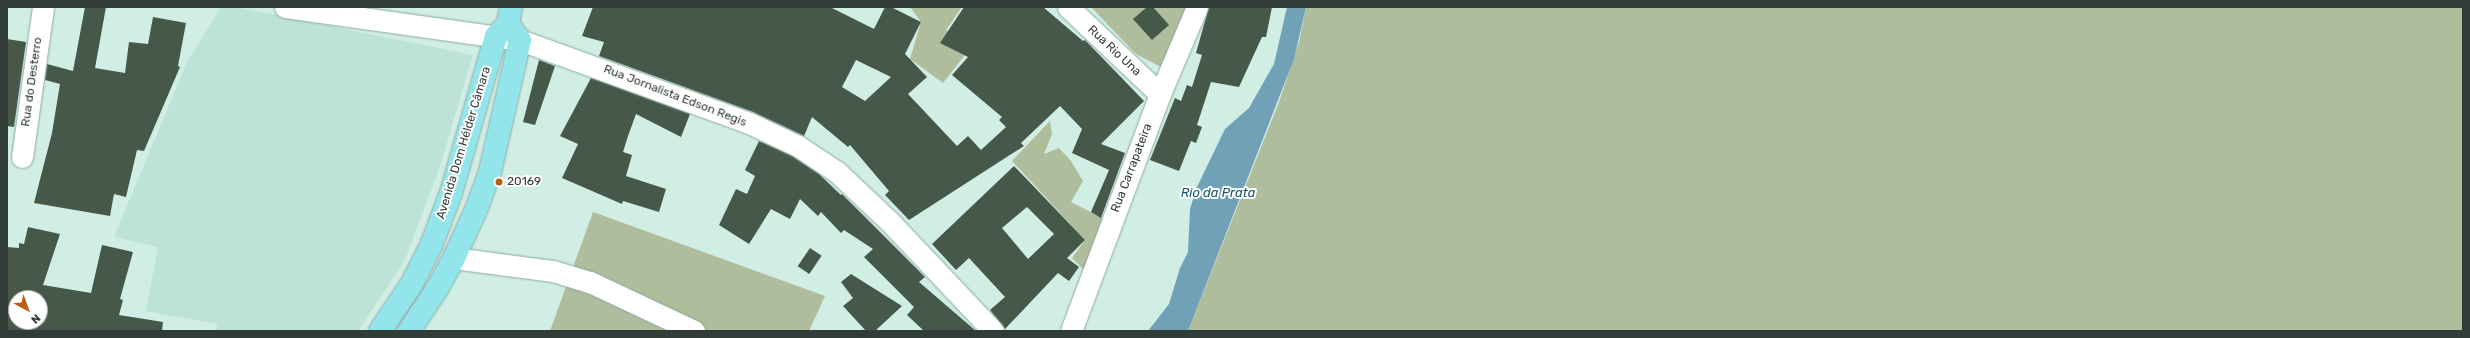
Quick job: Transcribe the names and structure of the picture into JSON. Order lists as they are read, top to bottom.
{
  "streets": {
    "main road": ["Avenida Dom Hélder Câmara"],
    "street": [
      "Rua Rio Una",
      "Rua do Desterro",
      "Rua Jornalista Edson Regis",
      "Rua Carrapateira"
    ]
  },
  "crossings": [
    ["Rua Rio Una", "Rua Carrapateira"],
    ["Rua Jornalista Edson Regis", "Avenida Dom Hélder Câmara"]
  ],
  "water": ["Rio da Prata"],
  "places": ["20169"],
  "north": "bottom right"
}
